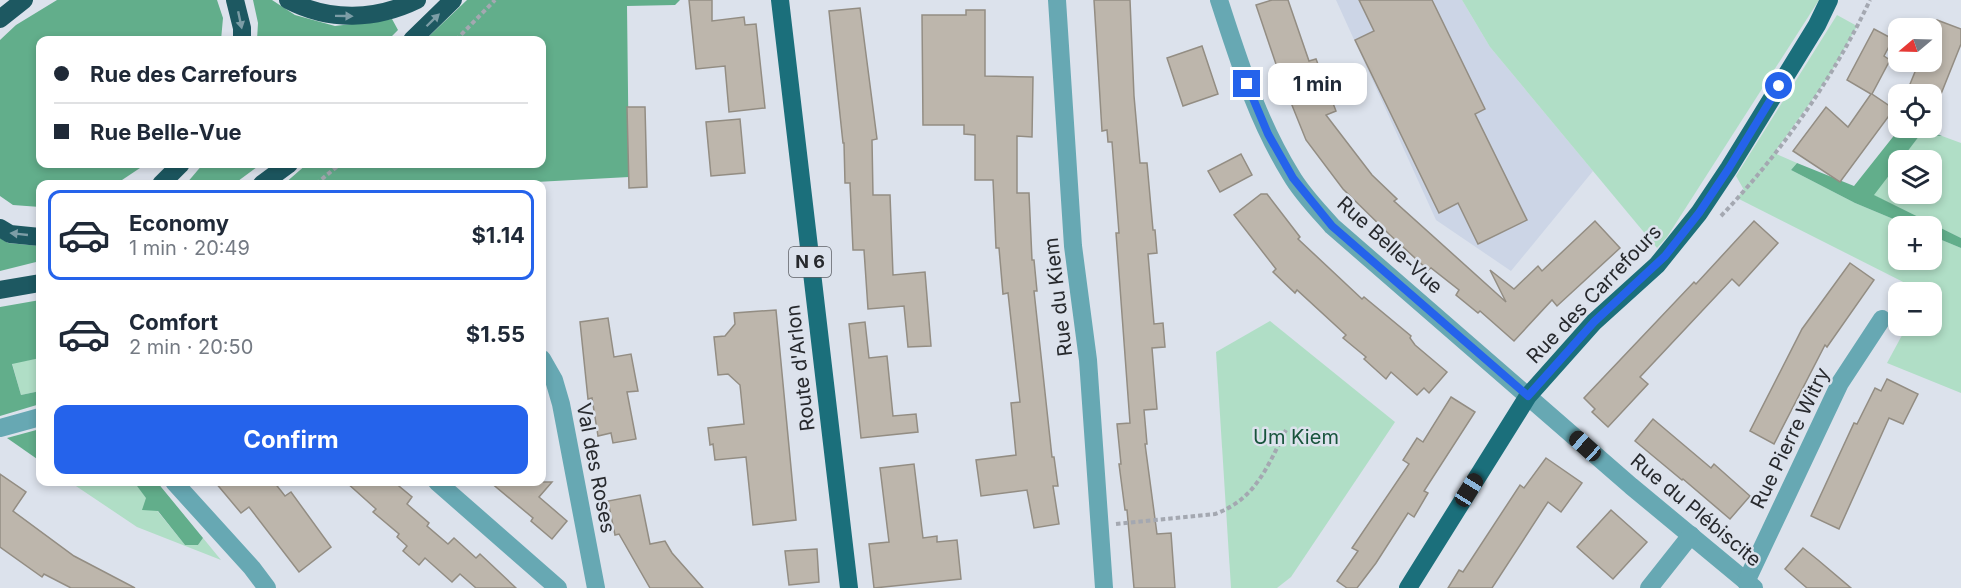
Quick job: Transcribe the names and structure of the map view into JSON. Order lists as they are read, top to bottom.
{
  "streets": {
    "main road": ["N 6", "Rue des Carrefours", "Route d'Arlon"],
    "street": [
      "Rue Belle-Vue",
      "Rue du Kiem",
      "Rue Pierre Witry",
      "Val des Roses",
      "Rue du Plébiscite"
    ]
  },
  "crossings": [
    ["Rue Belle-Vue", "Rue des Carrefours"],
    ["Rue Belle-Vue", "Rue du Plébiscite"],
    ["Rue des Carrefours", "Rue du Plébiscite"],
    ["Rue Pierre Witry", "Rue du Plébiscite"]
  ],
  "parks": ["Um Kiem"],
  "north": "left",
  "page": {
    "map_buttons": ["+", "−"],
    "banner": ["Rue des Carrefours", "Rue Belle-Vue"],
    "bubble": "1 min",
    "list": [
      {
        "name": "Economy",
        "note": "1 min · 20:49",
        "value": "$1.14"
      },
      {
        "name": "Comfort",
        "note": "2 min · 20:50",
        "value": "$1.55"
      }
    ],
    "buttons": "Confirm"
  }
}
